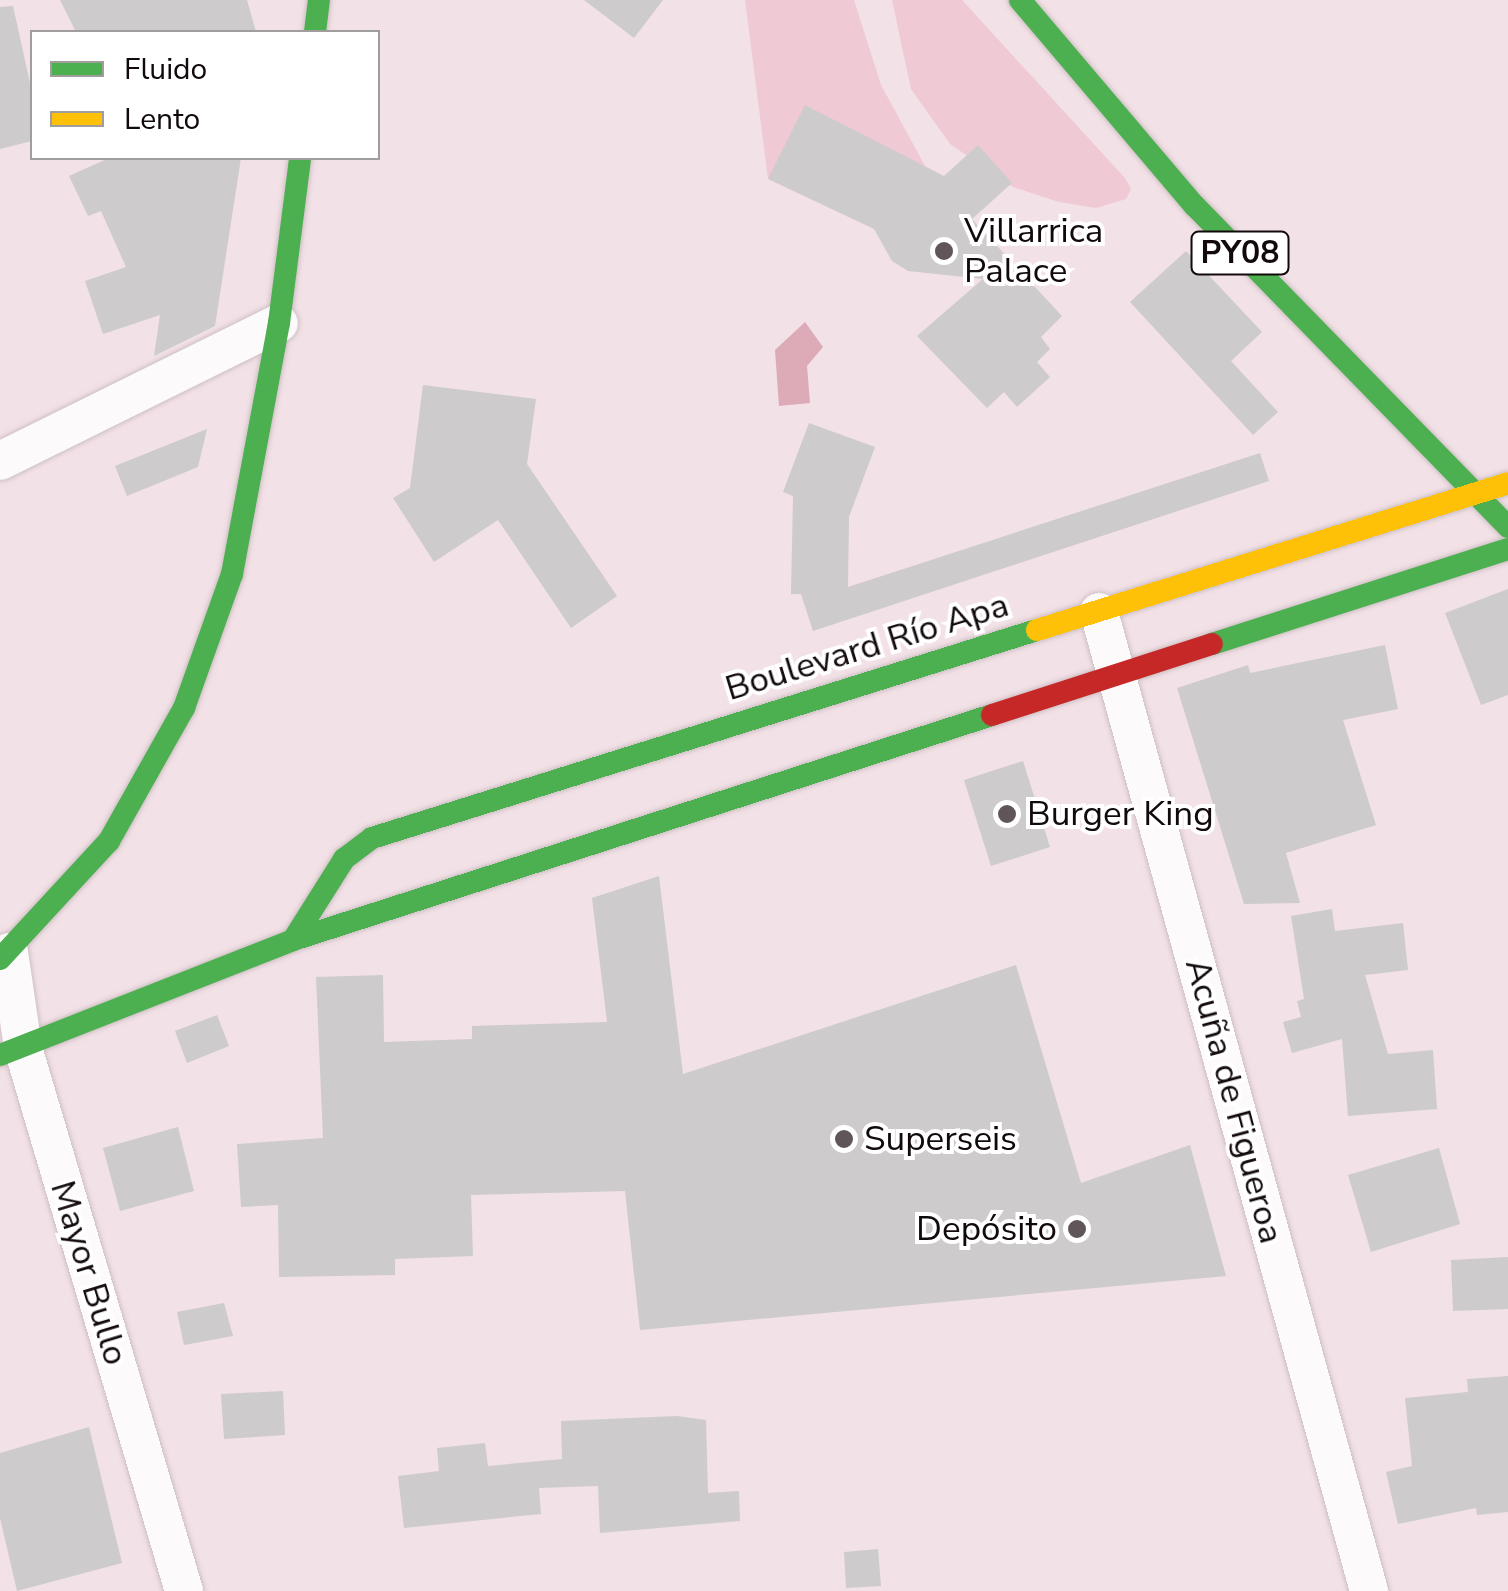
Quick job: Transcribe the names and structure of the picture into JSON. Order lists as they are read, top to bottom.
{
  "streets": {
    "main road": ["PY08", "Boulevard Río Apa"],
    "street": ["Acuña de Figueroa", "Mayor Bullo"]
  },
  "crossings": [
    ["PY08", "Boulevard Río Apa"],
    ["Boulevard Río Apa", "Acuña de Figueroa"]
  ],
  "places": [
    "Villarrica Palace",
    "Burger King",
    "Superseis",
    "Depósito"
  ],
  "legend": ["Fluido", "Lento"]
}
